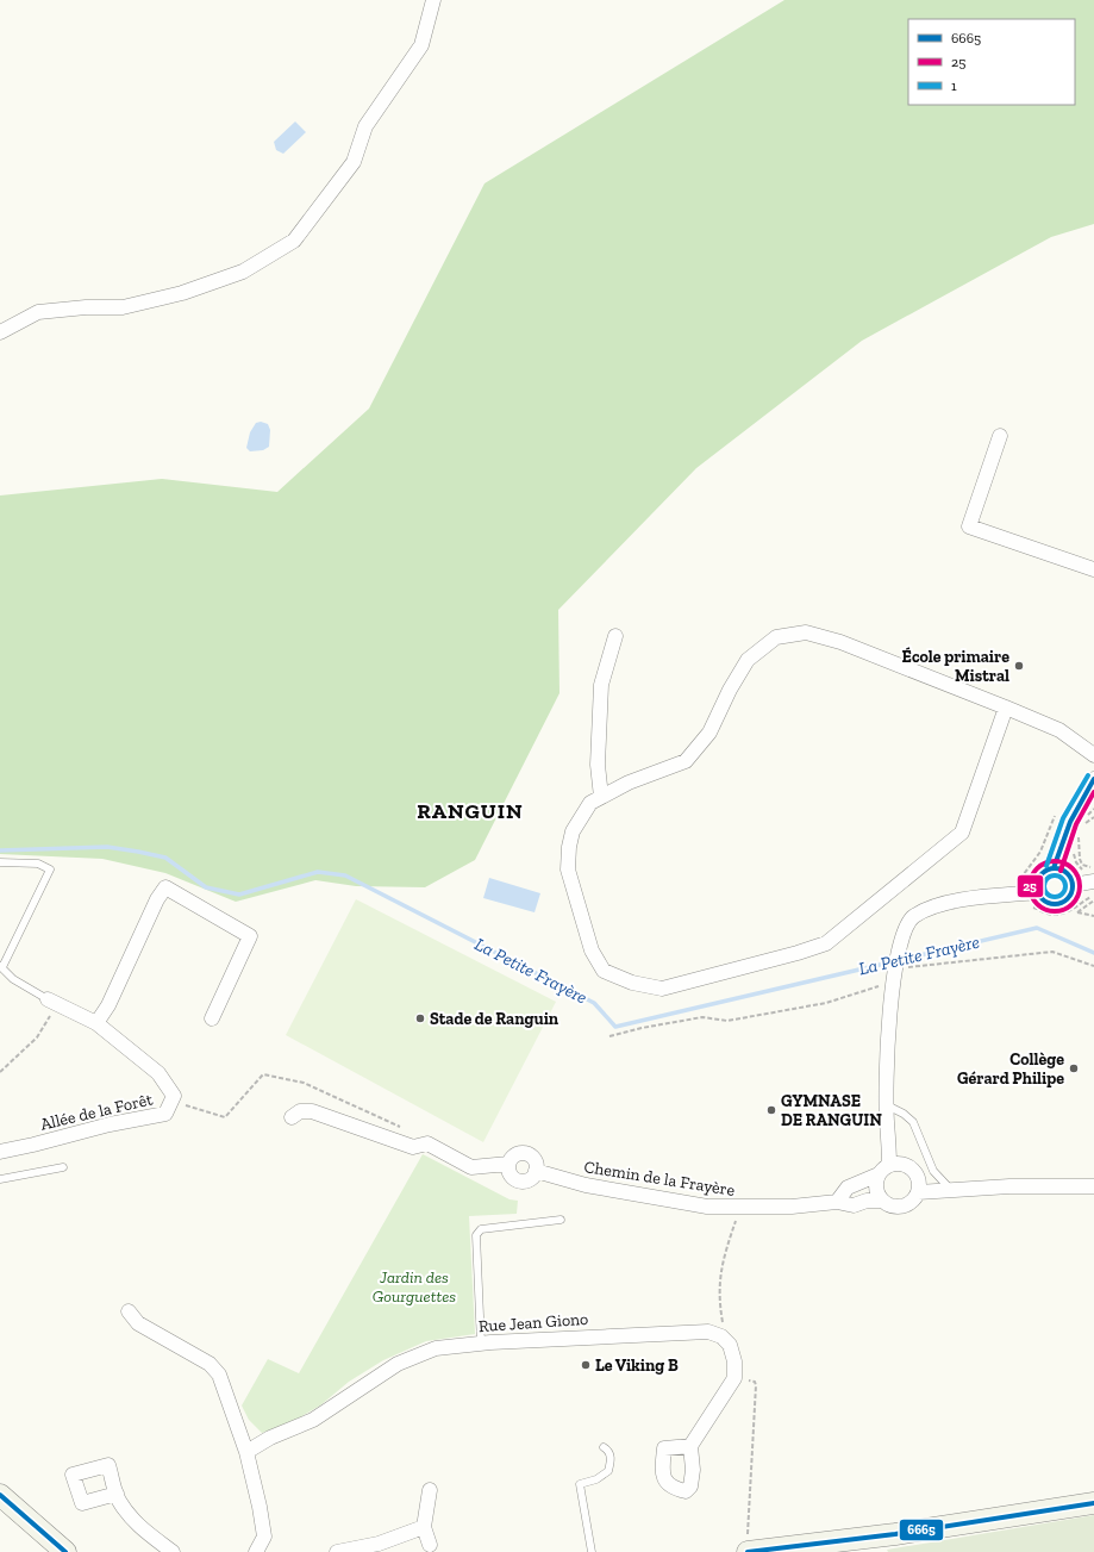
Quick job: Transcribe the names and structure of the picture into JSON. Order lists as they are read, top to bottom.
{
  "streets": {
    "street": ["Allée de la Forêt", "Chemin de la Frayère", "Rue Jean Giono"]
  },
  "districts": ["RANGUIN"],
  "water": ["La Petite Frayère"],
  "parks": ["Jardin des Gourguettes"],
  "places": [
    "École primaire Mistral",
    "Stade de Ranguin",
    "Collège Gérard Philipe",
    "GYMNASE DE RANGUIN",
    "Le Viking B"
  ],
  "lines": ["transit line 1", "transit line 6665", "transit line 25"],
  "legend": ["6665", "25", "1"]
}
